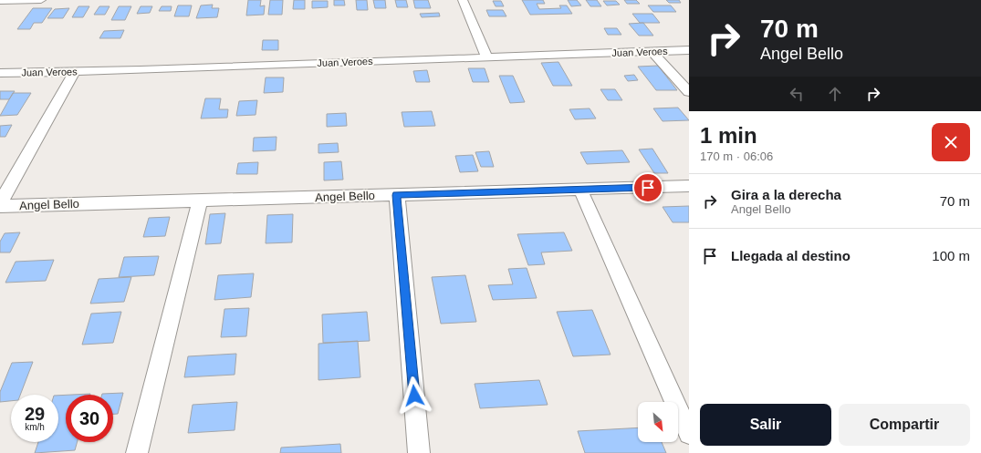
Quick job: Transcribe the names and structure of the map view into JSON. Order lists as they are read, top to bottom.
{
  "streets": {
    "street": ["Juan Veroes", "Angel Bello"]
  },
  "north": "bottom right",
  "page": {
    "turn": ["70 m", "Angel Bello"],
    "heading": ["1 min", "170 m · 06:06"],
    "list": [
      {
        "name": "Gira a la derecha",
        "note": "Angel Bello",
        "value": "70 m"
      },
      {
        "name": "Llegada al destino",
        "value": "100 m"
      }
    ],
    "speed": "29 km/h",
    "limit": "30",
    "buttons": ["Salir", "Compartir"]
  }
}
